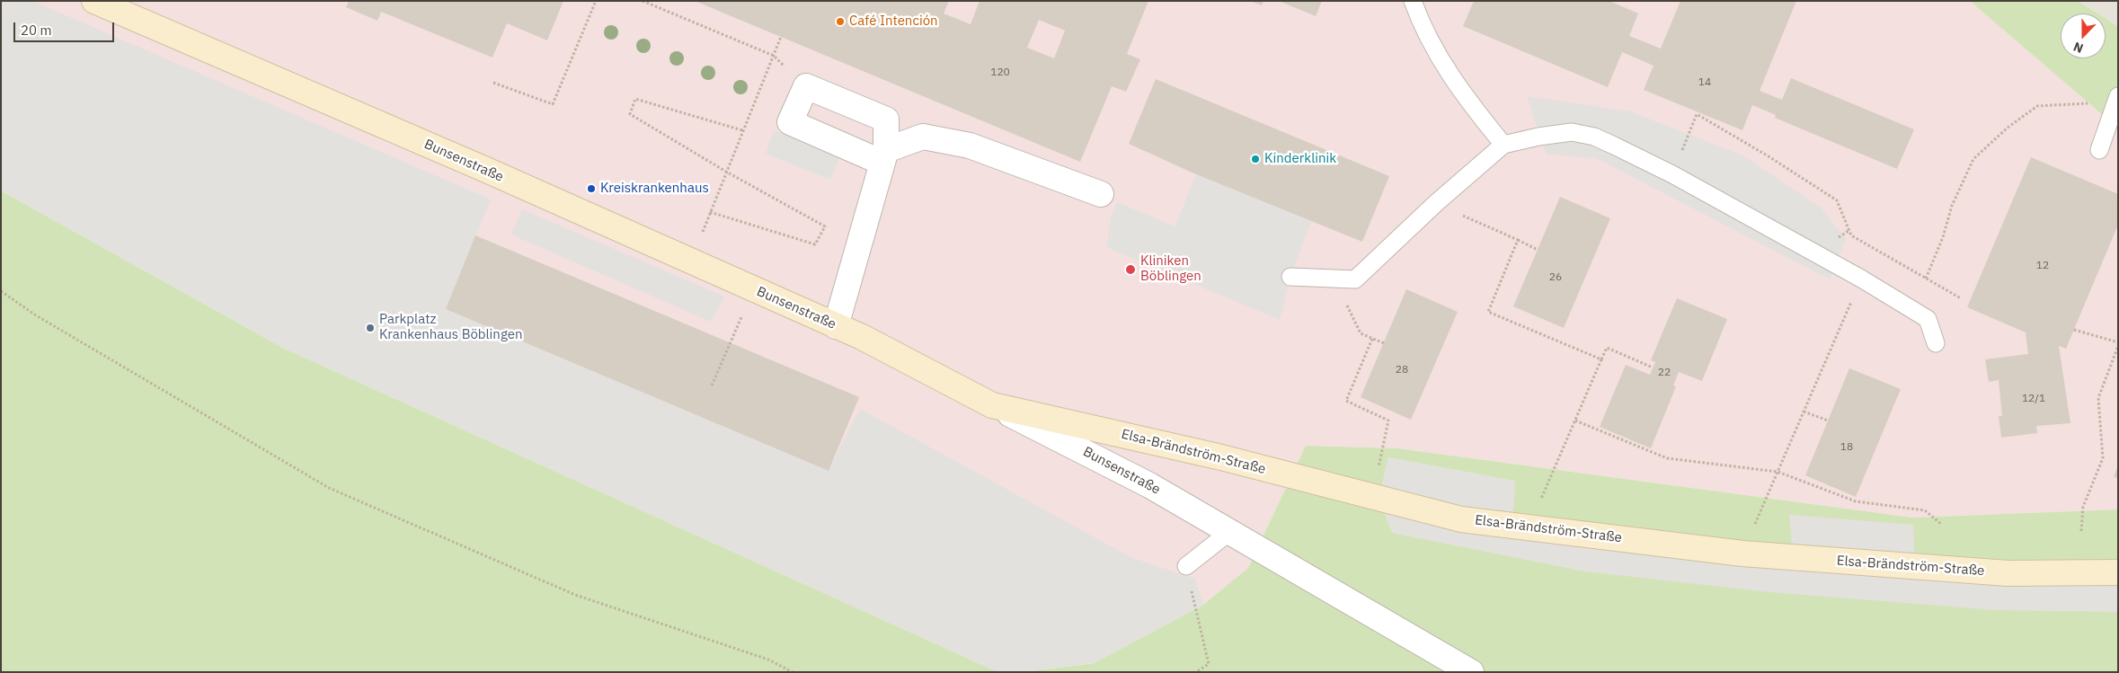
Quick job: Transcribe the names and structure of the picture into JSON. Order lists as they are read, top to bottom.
{
  "streets": {
    "street": ["Bunsenstraße", "Elsa-Brändström-Straße"]
  },
  "crossings": [
    ["Bunsenstraße", "Elsa-Brändström-Straße"]
  ],
  "places": [
    "Café Intención",
    "Kinderklinik",
    "Kreiskrankenhaus",
    "Kliniken Böblingen",
    "Parkplatz Krankenhaus Böblingen"
  ],
  "house_numbers": [
    "120",
    "14",
    "12",
    "26",
    "28",
    "22",
    "12/1",
    "18"
  ],
  "scale_bar": "20 m",
  "north": "bottom"
}
